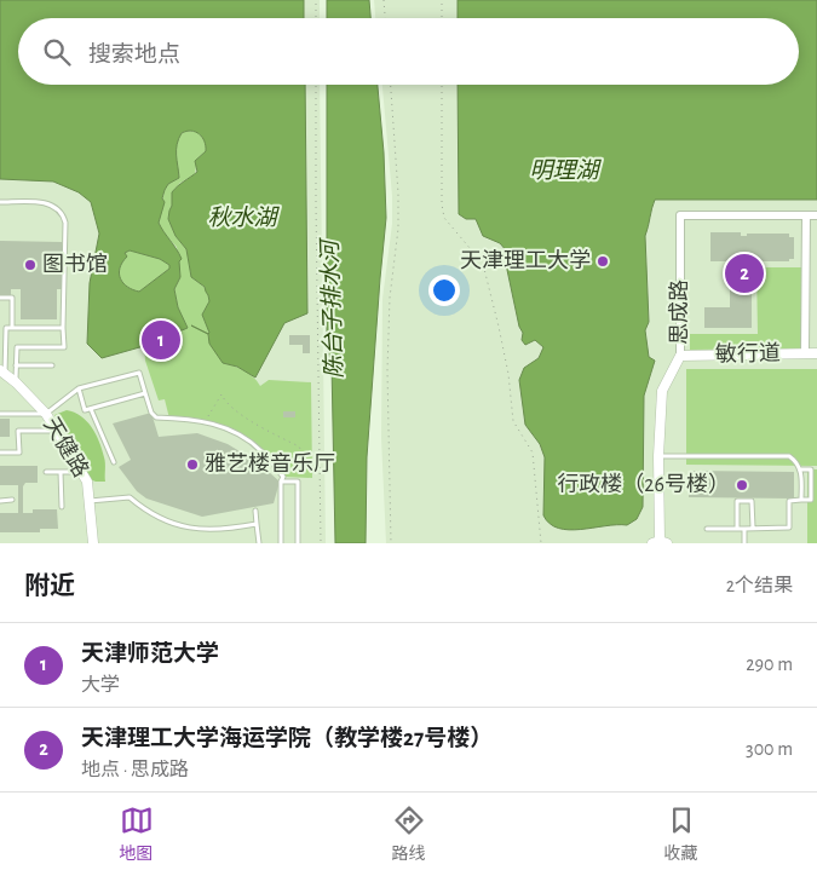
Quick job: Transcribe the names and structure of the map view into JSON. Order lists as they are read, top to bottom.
{
  "streets": {
    "street": ["思成路", "敏行道", "天健路"]
  },
  "crossings": [
    ["思成路", "敏行道"]
  ],
  "water": ["明理湖", "秋水湖", "陈台子排水河"],
  "places": [
    "天津理工大学",
    "图书馆",
    "雅艺楼音乐厅",
    "行政楼（26号楼）"
  ],
  "page": {
    "search": "搜索地点",
    "pins": ["2", "1"],
    "heading": ["附近", "2个结果"],
    "list": [
      {
        "mark": "1",
        "name": "天津师范大学",
        "note": "大学",
        "value": "290 m"
      },
      {
        "mark": "2",
        "name": "天津理工大学海运学院（教学楼27号楼）",
        "note": "地点 · 思成路",
        "value": "300 m"
      }
    ],
    "nav": ["地图", "路线", "收藏"]
  }
}
